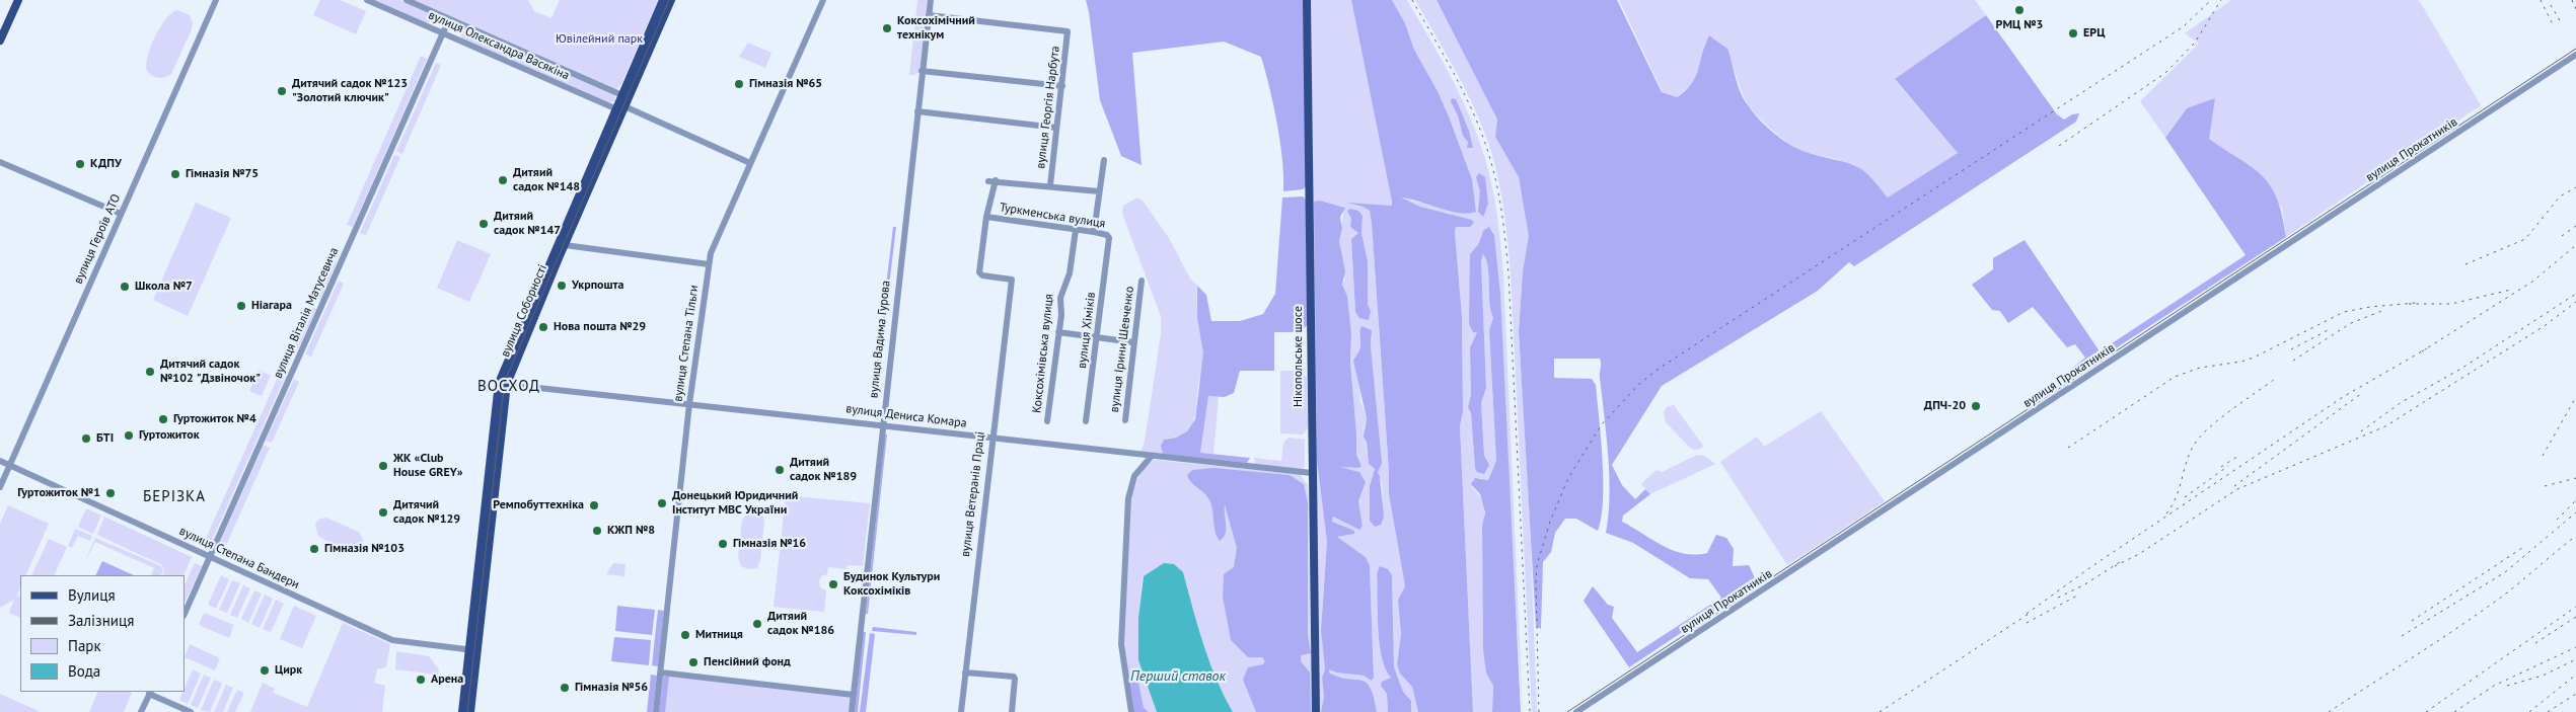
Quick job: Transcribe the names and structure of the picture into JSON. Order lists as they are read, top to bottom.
{
  "streets": {
    "main road": ["вулиця Соборності", "Нікопольське шосе"],
    "street": [
      "вулиця Олександра Васякіна",
      "вулиця Георгія Нарбута",
      "вулиця Прокатників",
      "Туркменська вулиця",
      "вулиця Героїв АТО",
      "вулиця Віталія Матусевича",
      "вулиця Хіміків",
      "вулиця Вадима Гурова",
      "вулиця Степана Тільги",
      "вулиця Ірини Шевченко",
      "Коксохімівська вулиця",
      "вулиця Дениса Комара",
      "вулиця Ветеранів Праці",
      "вулиця Степана Бандери"
    ]
  },
  "crossings": [
    ["вулиця Олександра Васякіна", "вулиця Соборності"],
    ["вулиця Олександра Васякіна", "вулиця Віталія Матусевича"],
    ["вулиця Олександра Васякіна", "вулиця Степана Тільги"],
    ["вулиця Георгія Нарбута", "вулиця Вадима Гурова"],
    ["Туркменська вулиця", "вулиця Хіміків"],
    ["Туркменська вулиця", "Коксохімівська вулиця"],
    ["Туркменська вулиця", "вулиця Ветеранів Праці"],
    ["вулиця Героїв АТО", "вулиця Степана Бандери"],
    ["вулиця Соборності", "вулиця Дениса Комара"],
    ["вулиця Соборності", "вулиця Степана Бандери"],
    ["вулиця Віталія Матусевича", "вулиця Степана Бандери"],
    ["вулиця Вадима Гурова", "вулиця Дениса Комара"],
    ["вулиця Степана Тільги", "вулиця Дениса Комара"],
    ["Нікопольське шосе", "вулиця Дениса Комара"],
    ["вулиця Дениса Комара", "вулиця Ветеранів Праці"]
  ],
  "districts": ["ВОСХОД", "БЕРІЗКА"],
  "water": ["Перший ставок"],
  "parks": ["Ювілейний парк"],
  "places": [
    "РМЦ №3",
    "Коксохімічний технікум",
    "ЕРЦ",
    "Гімназія №65",
    "Дитячий садок №123 \"Золотий ключик\"",
    "КДПУ",
    "Гімназія №75",
    "Дитяий садок №148",
    "Дитяий садок №147",
    "Укрпошта",
    "Школа №7",
    "Ніагара",
    "Нова пошта №29",
    "Дитячий садок №102 \"Дзвіночок\"",
    "ДПЧ-20",
    "Гуртожиток №4",
    "Гуртожиток",
    "БТІ",
    "ЖК «Club House GREY»",
    "Дитяий садок №189",
    "Гуртожиток №1",
    "Донецький Юридичний Інститут МВС України",
    "Ремпобуттехніка",
    "Дитячий садок №129",
    "КЖП №8",
    "Гімназія №16",
    "Гімназія №103",
    "Будинок Культури Коксохіміків",
    "Дитяий садок №186",
    "Митниця",
    "Пенсійний фонд",
    "Цирк",
    "Арена",
    "Гімназія №56"
  ],
  "legend": [
    "Вулиця",
    "Залізниця",
    "Парк",
    "Вода"
  ]
}
